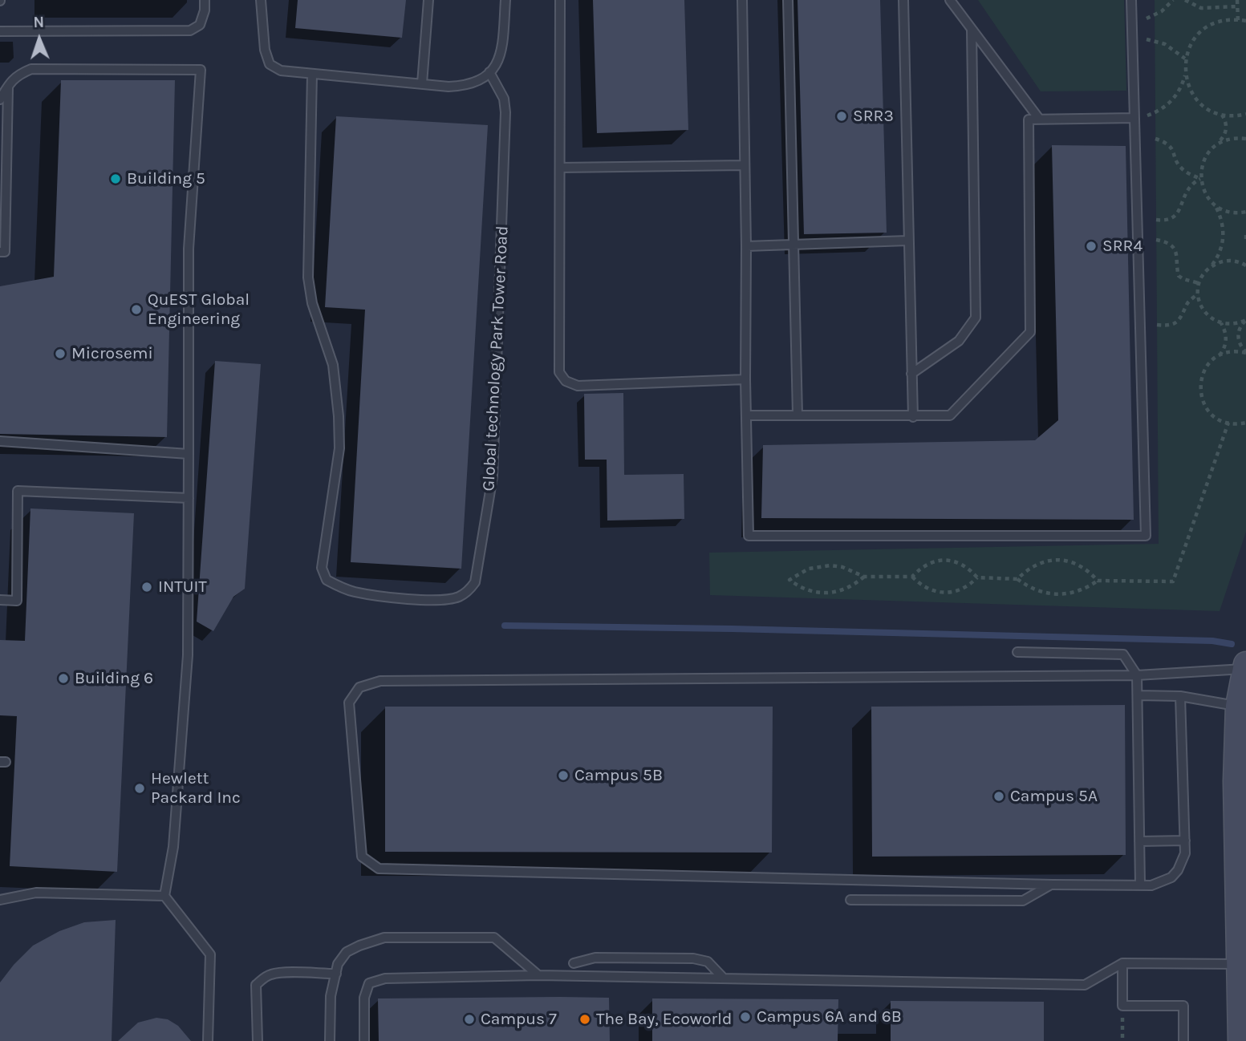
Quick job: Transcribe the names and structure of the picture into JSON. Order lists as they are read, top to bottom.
{
  "streets": {
    "lane": ["Global technology Park Tower Road"]
  },
  "places": [
    "SRR3",
    "Building 5",
    "SRR4",
    "QuEST Global Engineering",
    "Microsemi",
    "INTUIT",
    "Building 6",
    "Campus 5B",
    "Hewlett Packard Inc",
    "Campus 5A",
    "Campus 6A and 6B",
    "Campus 7",
    "The Bay, Ecoworld"
  ],
  "north": "top"
}
